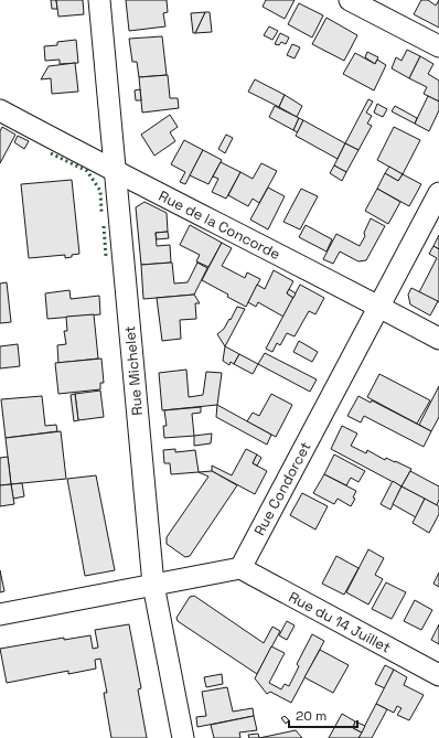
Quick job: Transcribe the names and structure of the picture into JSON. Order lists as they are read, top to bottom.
{
  "streets": {
    "street": [
      "Rue de la Concorde",
      "Rue Michelet",
      "Rue Condorcet",
      "Rue du 14 Juillet"
    ]
  },
  "crossings": [
    ["Rue de la Concorde", "Rue Michelet"],
    ["Rue de la Concorde", "Rue Condorcet"],
    ["Rue Condorcet", "Rue du 14 Juillet"]
  ],
  "scale_bar": "20 m"
}
